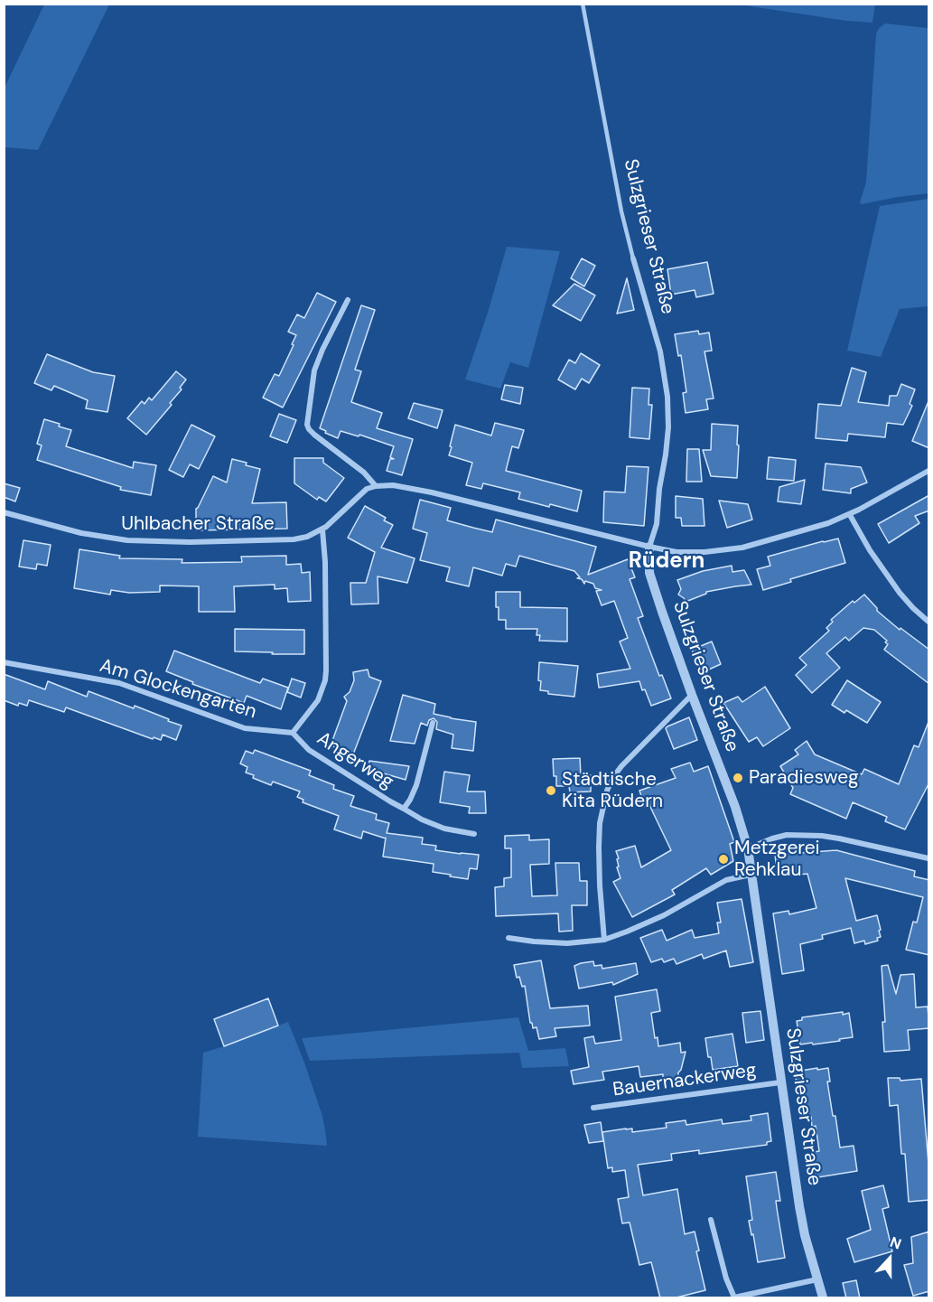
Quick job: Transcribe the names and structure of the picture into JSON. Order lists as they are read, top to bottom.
{
  "streets": {
    "street": [
      "Sulzgrieser Straße",
      "Uhlbacher Straße",
      "Am Glockengarten",
      "Angerweg",
      "Bauernackerweg"
    ]
  },
  "crossings": [
    ["Sulzgrieser Straße", "Bauernackerweg"],
    ["Am Glockengarten", "Angerweg"]
  ],
  "districts": ["Rüdern"],
  "places": ["Paradiesweg", "Städtische Kita Rüdern", "Metzgerei Rehklau"],
  "north": "top"
}
